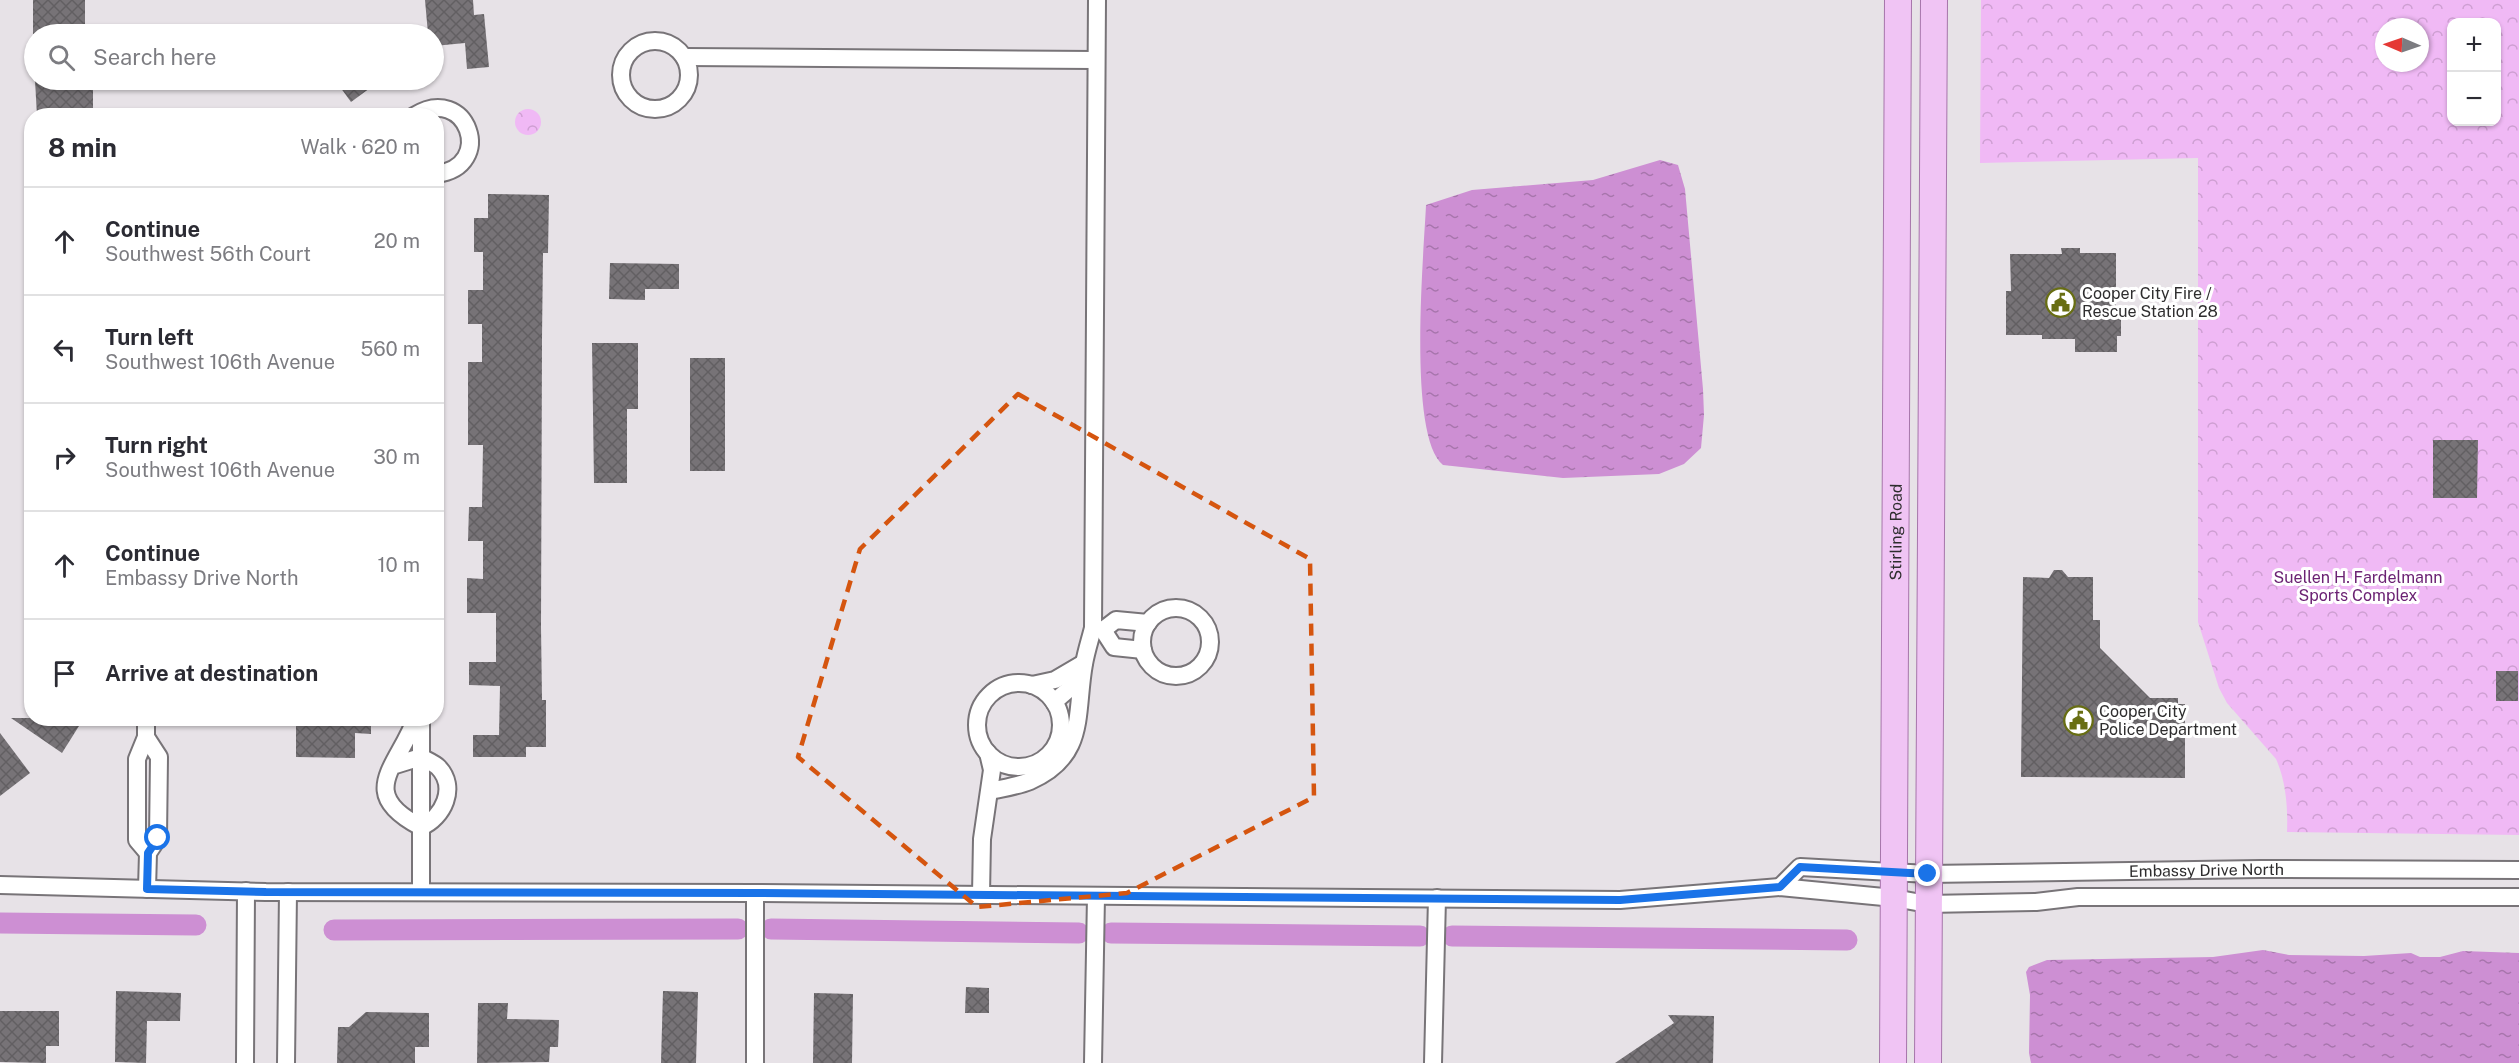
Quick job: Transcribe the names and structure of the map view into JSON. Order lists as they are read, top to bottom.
{
  "streets": {
    "main road": ["Stirling Road"],
    "street": ["Embassy Drive North"]
  },
  "crossings": [
    ["Stirling Road", "Embassy Drive North"]
  ],
  "parks": ["Suellen H. Fardelmann Sports Complex"],
  "places": {
    "public building": ["Cooper City Fire / Rescue Station 28", "Cooper City Police Department"]
  },
  "north": "left",
  "page": {
    "map_buttons": ["+", "−"],
    "search": "Search here",
    "heading": ["8 min", "Walk · 620 m"],
    "list": [
      ["Continue", "Southwest 56th Court", "20 m"],
      ["Turn left", "Southwest 106th Avenue", "560 m"],
      ["Turn right", "Southwest 106th Avenue", "30 m"],
      ["Continue", "Embassy Drive North", "10 m"],
      "Arrive at destination"
    ]
  }
}
